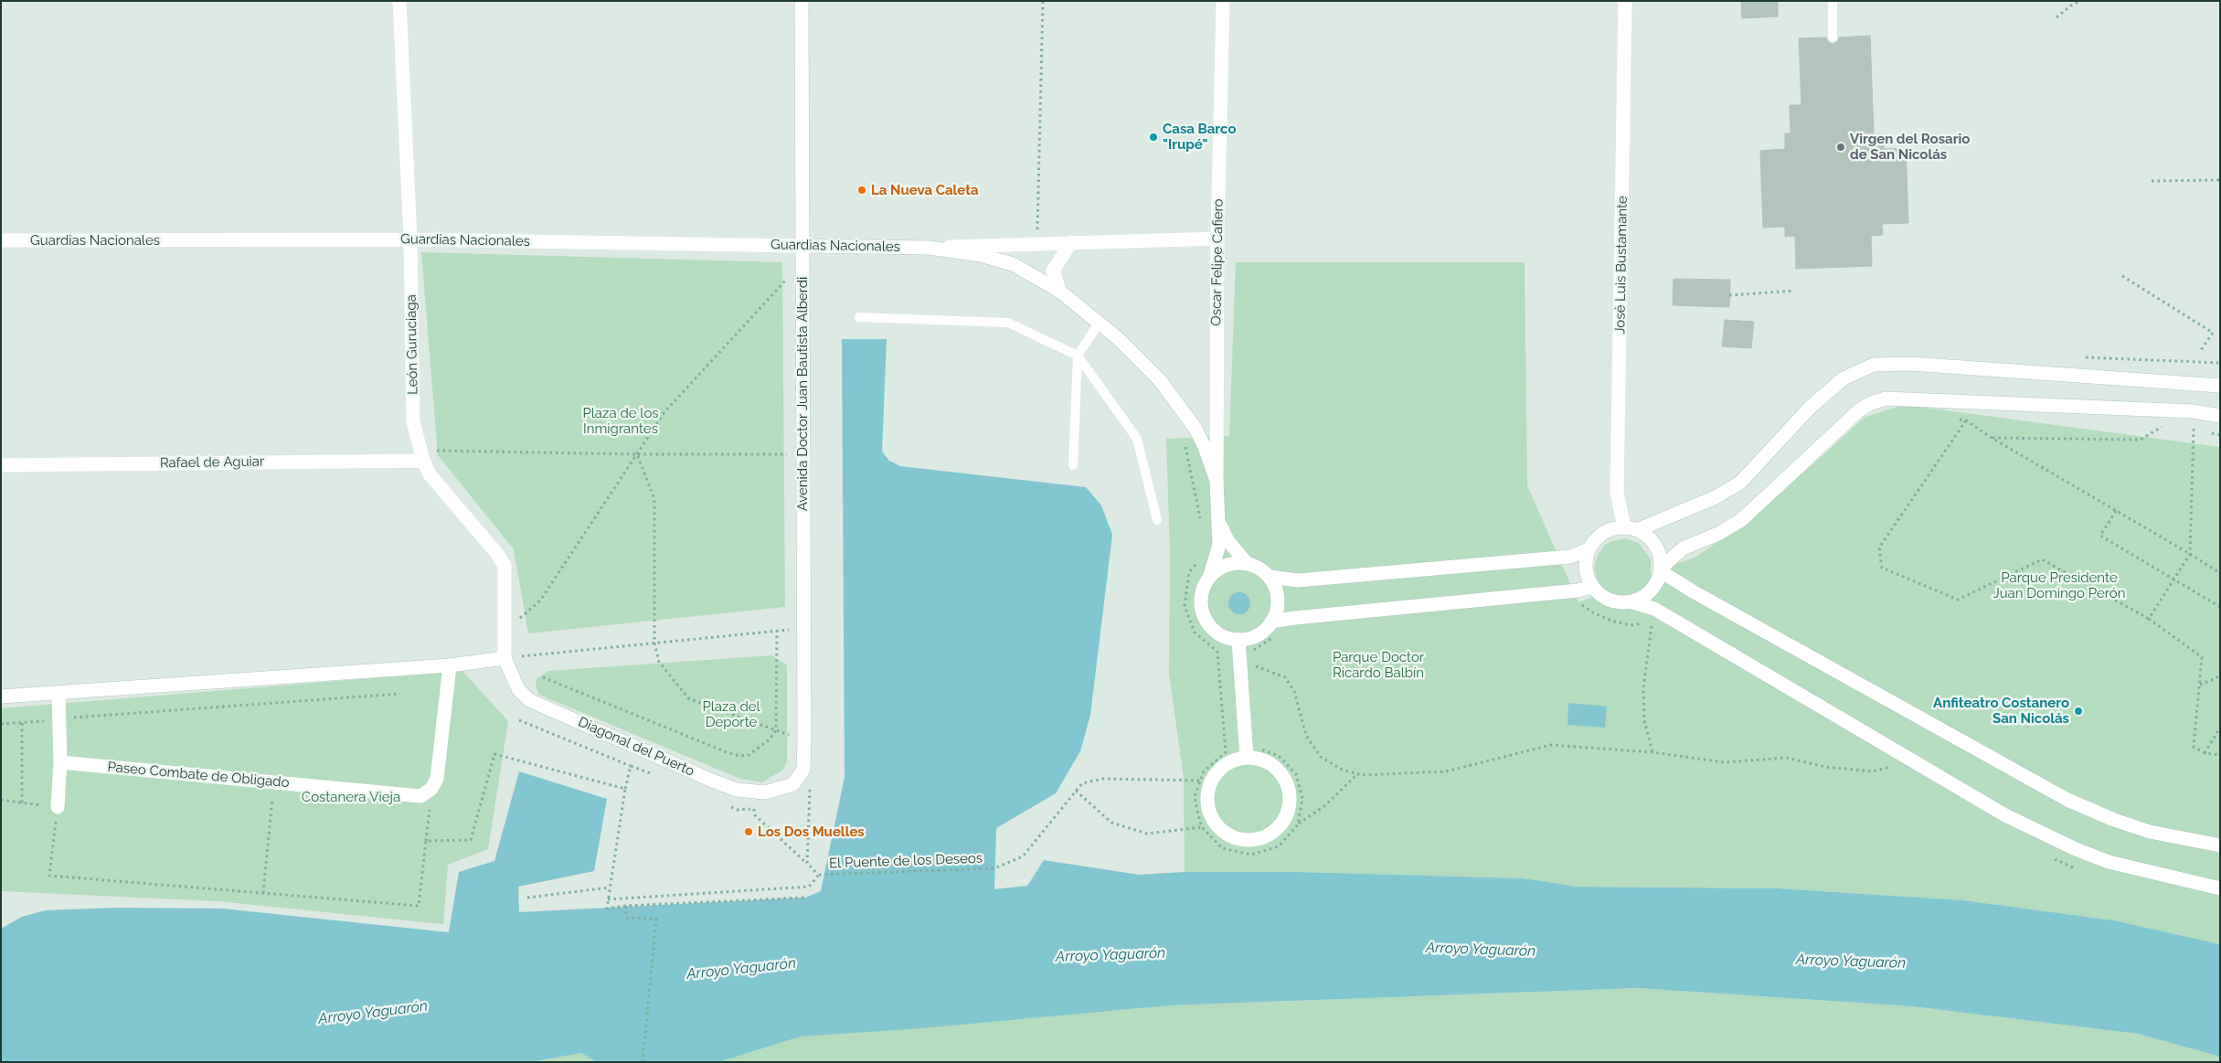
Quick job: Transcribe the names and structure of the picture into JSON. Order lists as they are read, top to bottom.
{
  "streets": {
    "main road": [
      "Guardias Nacionales",
      "Oscar Felipe Cafiero",
      "José Luis Bustamante",
      "León Guruciaga",
      "Avenida Doctor Juan Bautista Alberdi",
      "Rafael de Aguiar",
      "Diagonal del Puerto",
      "Paseo Combate de Obligado"
    ],
    "path": ["El Puente de los Deseos"]
  },
  "crossings": [
    ["Guardias Nacionales", "Oscar Felipe Cafiero"],
    ["Guardias Nacionales", "León Guruciaga"],
    ["Guardias Nacionales", "Avenida Doctor Juan Bautista Alberdi"],
    ["León Guruciaga", "Rafael de Aguiar"],
    ["León Guruciaga", "Diagonal del Puerto"],
    ["Avenida Doctor Juan Bautista Alberdi", "Diagonal del Puerto"]
  ],
  "water": ["Arroyo Yaguarón"],
  "parks": [
    "Plaza de los Inmigrantes",
    "Parque Presidente Juan Domingo Perón",
    "Parque Doctor Ricardo Balbín",
    "Plaza del Deporte",
    "Costanera Vieja"
  ],
  "places": [
    "Casa Barco \"Irupé\"",
    "Virgen del Rosario de San Nicolás",
    "La Nueva Caleta",
    "Anfiteatro Costanero San Nicolás",
    "Los Dos Muelles"
  ]
}
